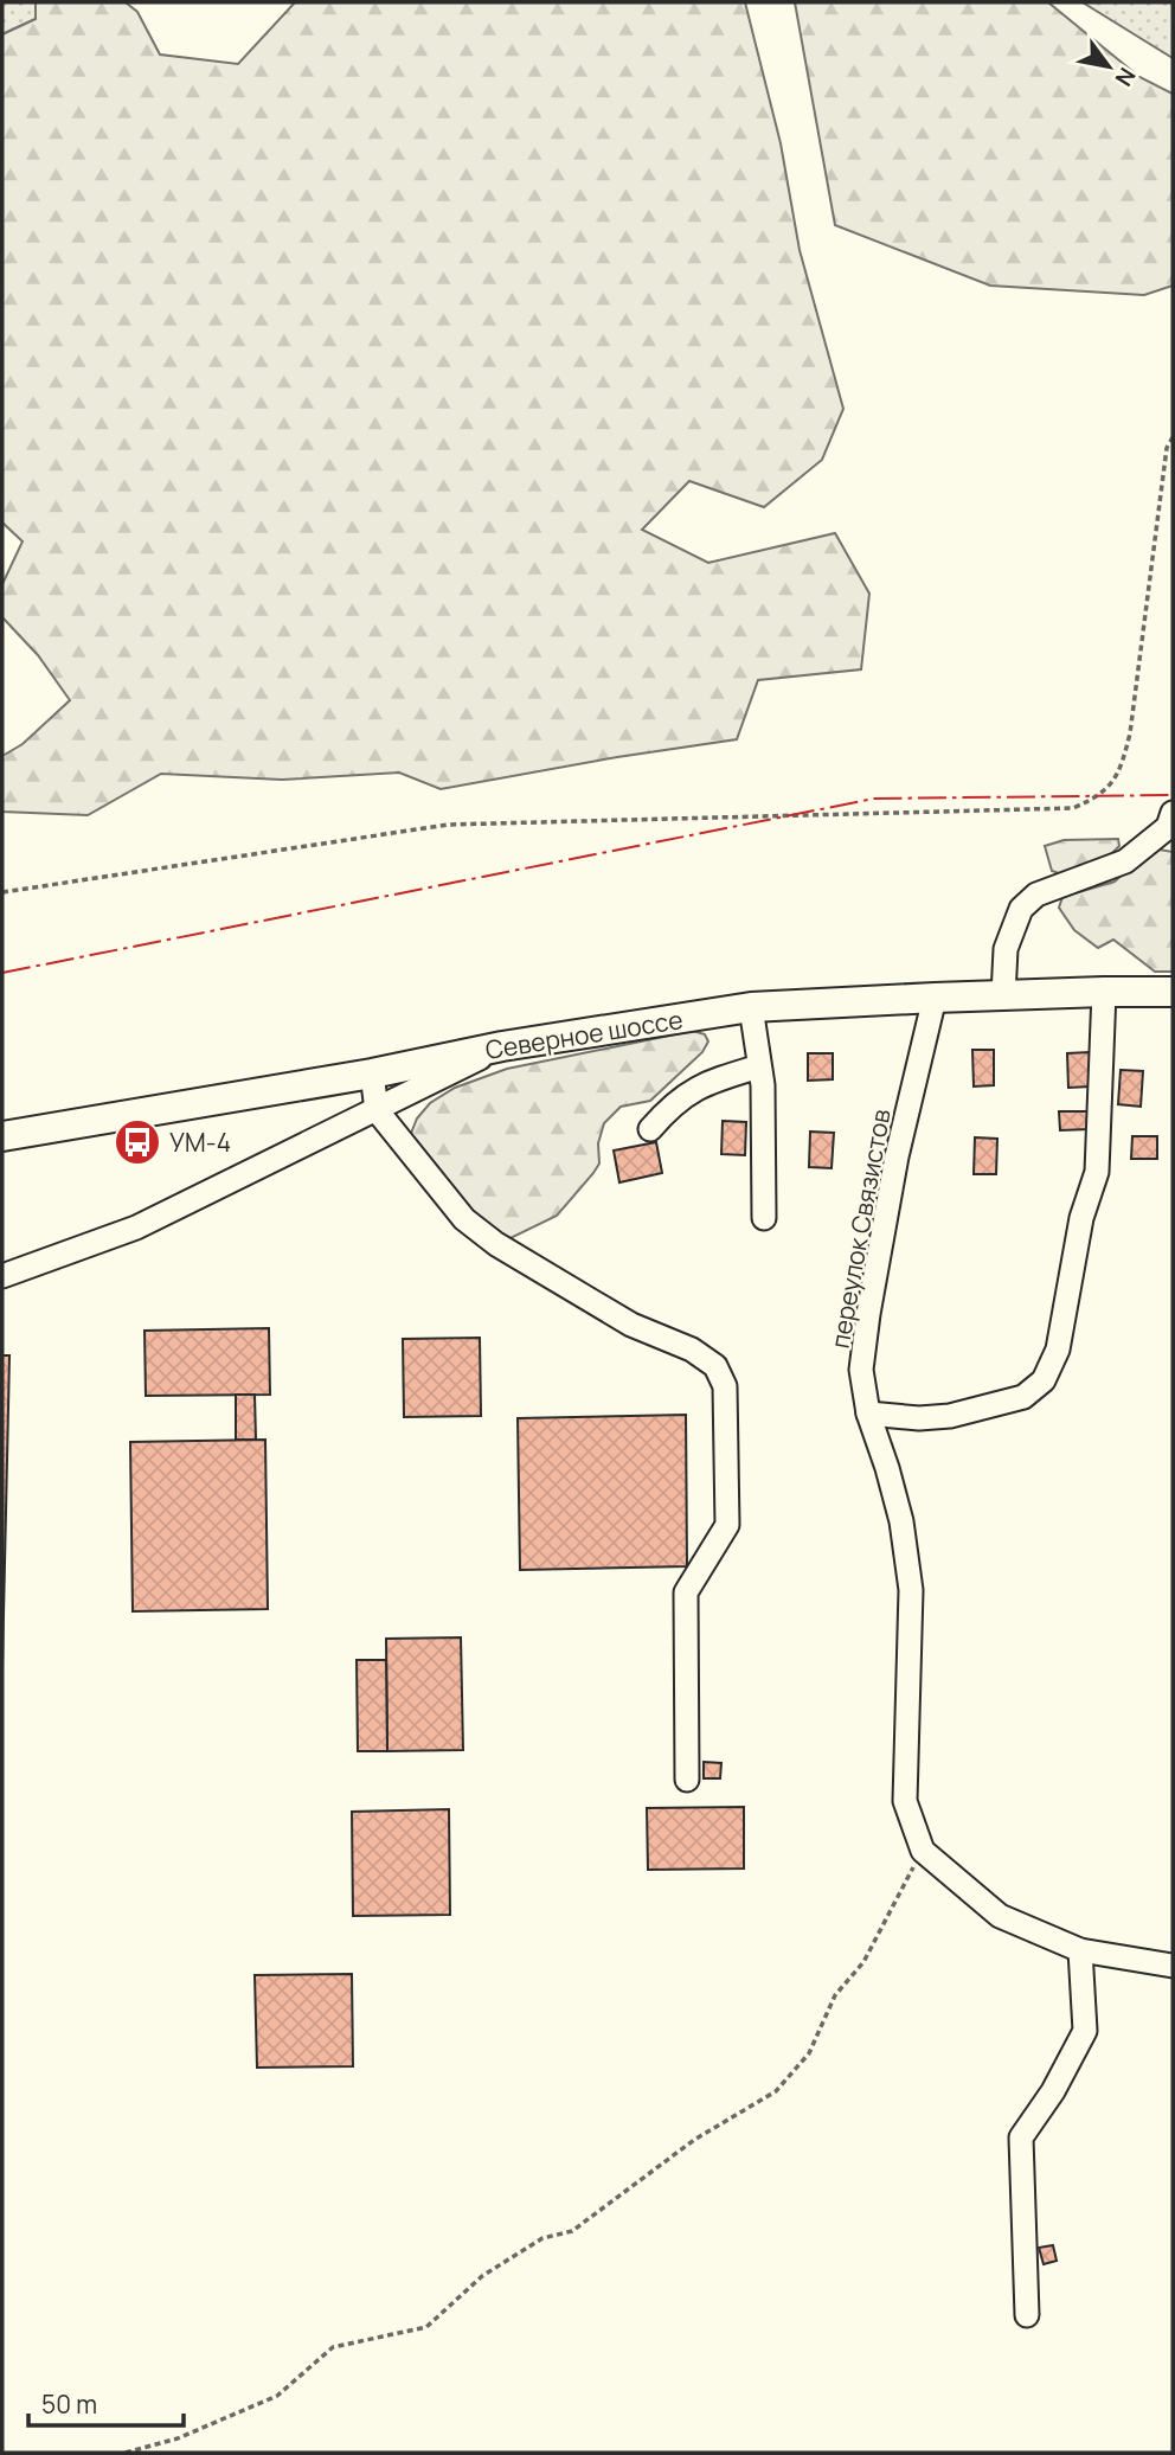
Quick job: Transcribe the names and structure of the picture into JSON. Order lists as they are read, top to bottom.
{
  "streets": {
    "main road": ["Северное шоссе"],
    "street": ["переулок Связистов"]
  },
  "crossings": [
    ["Северное шоссе", "переулок Связистов"]
  ],
  "places": {
    "bus stop": ["УМ-4"]
  },
  "scale_bar": "50 m",
  "north": "bottom right"
}
